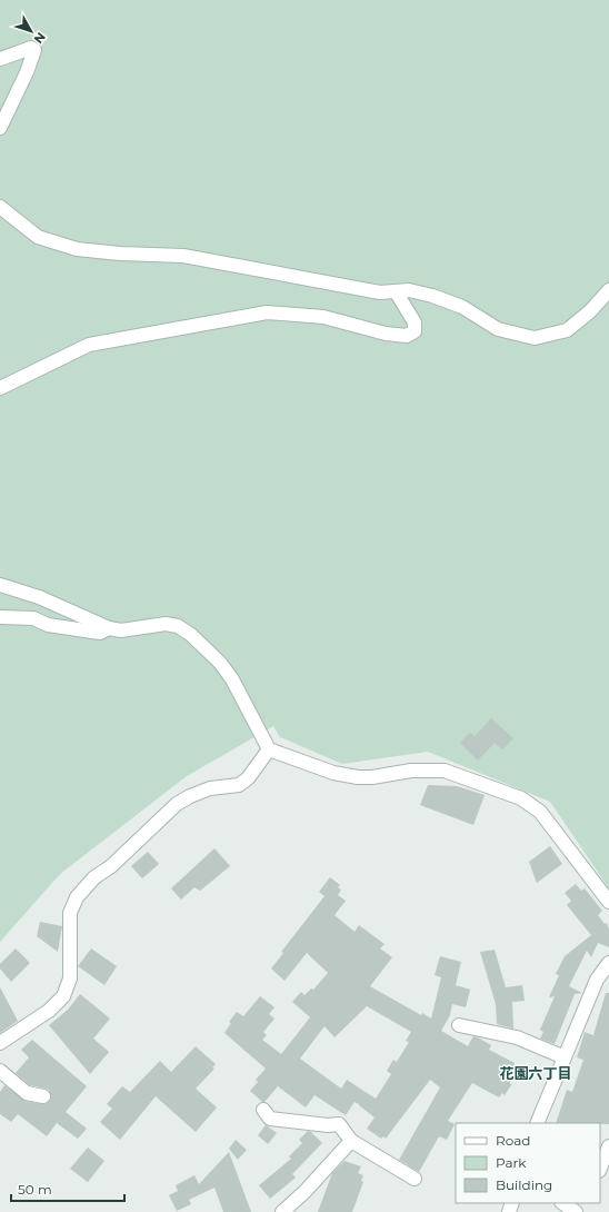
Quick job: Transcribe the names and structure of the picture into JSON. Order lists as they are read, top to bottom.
{
  "districts": ["花園六丁目"],
  "legend": ["Road", "Park", "Building"],
  "scale_bar": "50 m",
  "north": "bottom right"
}
